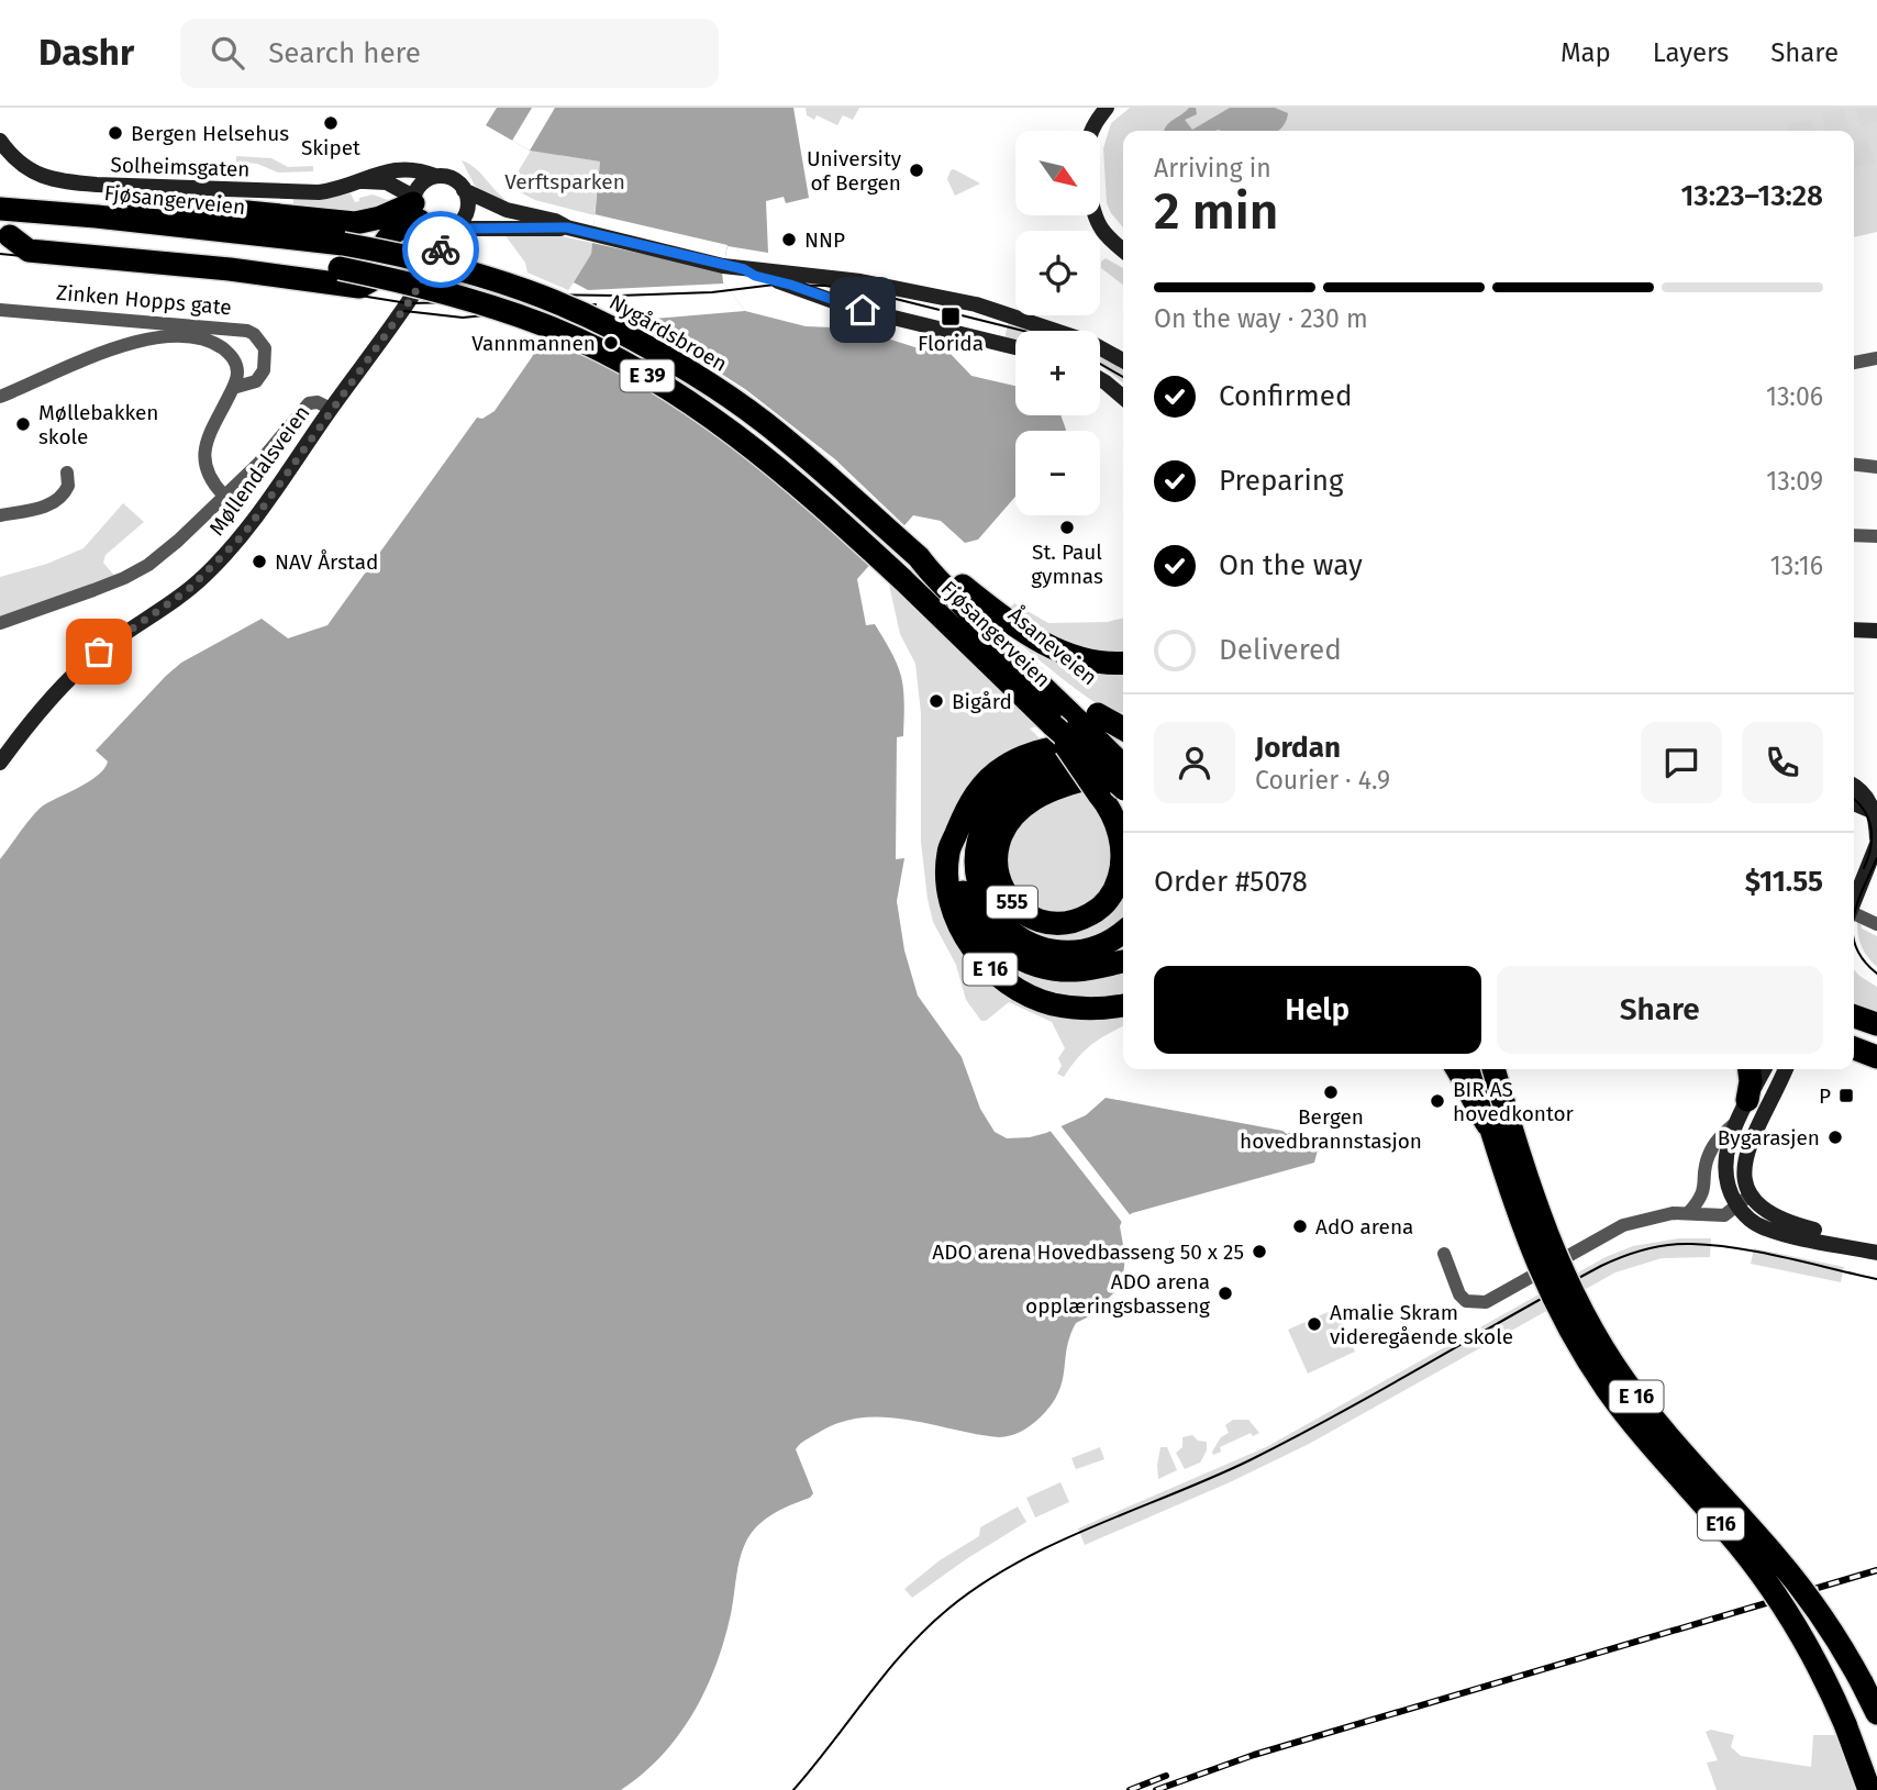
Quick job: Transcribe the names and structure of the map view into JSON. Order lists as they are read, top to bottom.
{
  "streets": {
    "highway": [
      "Fjøsangerveien",
      "Nygårdsbroen",
      "E 39",
      "Åsaneveien",
      "555",
      "E 16",
      "E16"
    ],
    "main road": ["Solheimsgaten", "Møllendalsveien"],
    "street": ["Zinken Hopps gate"]
  },
  "crossings": [
    ["Solheimsgaten", "E 39"],
    ["Solheimsgaten", "Møllendalsveien"],
    ["Fjøsangerveien", "Nygårdsbroen"],
    ["Fjøsangerveien", "E 39"],
    ["Fjøsangerveien", "Åsaneveien"],
    ["Fjøsangerveien", "555"],
    ["Nygårdsbroen", "E 39"],
    ["E 39", "Møllendalsveien"],
    ["E 39", "Åsaneveien"],
    ["E 39", "555"]
  ],
  "parks": ["Verftsparken"],
  "places": {
    "other": [
      "Skipet",
      "Bergen Helsehus",
      "University of Bergen",
      "NNP",
      "Vannmannen",
      "Møllebakken skole",
      "St. Paul gymnas",
      "NAV Årstad",
      "Bigård",
      "Bergen hovedbrannstasjon",
      "BIR AS hovedkontor",
      "Bygarasjen",
      "AdO arena",
      "ADO arena Hovedbasseng 50 x 25",
      "ADO arena opplæringsbasseng",
      "Amalie Skram videregående skole"
    ],
    "transit": ["Florida", "P"]
  },
  "north": "bottom right",
  "page": {
    "header": "Dashr",
    "search": "Search here",
    "nav": ["Map", "Layers", "Share"],
    "map_buttons": ["+", "−"],
    "heading": ["2 min", "Arriving in", "13:23–13:28"],
    "panel": [
      "Jordan",
      "Courier · 4.9",
      "Order #5078",
      "$11.55"
    ],
    "bar": "On the way · 230 m",
    "list": [
      ["Confirmed", "13:06"],
      ["Preparing", "13:09"],
      ["On the way", "13:16"],
      "Delivered"
    ],
    "buttons": ["Help", "Share"]
  }
}
